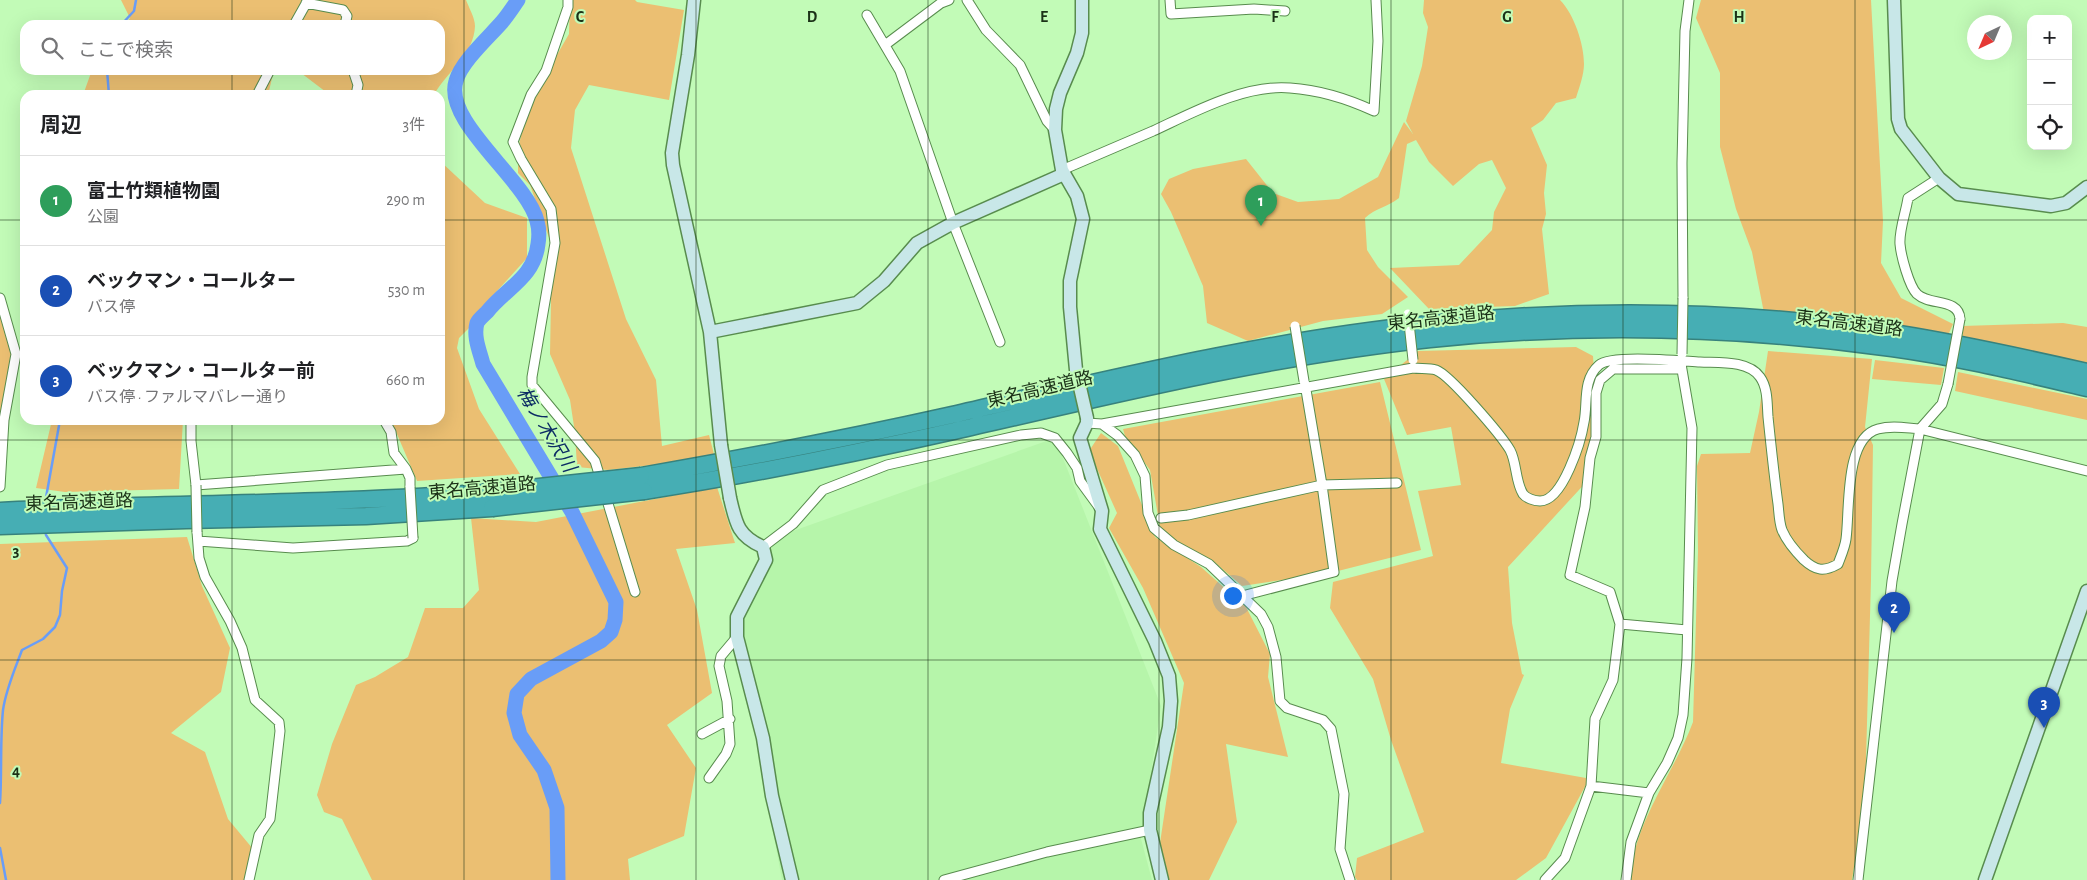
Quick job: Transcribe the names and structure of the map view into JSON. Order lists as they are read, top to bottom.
{
  "streets": {
    "highway": ["東名高速道路"]
  },
  "water": ["梅ノ木沢川"],
  "north": "bottom left",
  "page": {
    "map_buttons": ["+", "−"],
    "search": "ここで検索",
    "heading": ["周辺", "3件"],
    "list": [
      {
        "mark": "1",
        "name": "富士竹類植物園",
        "note": "公園",
        "value": "290 m"
      },
      {
        "mark": "2",
        "name": "ベックマン・コールター",
        "note": "バス停",
        "value": "530 m"
      },
      {
        "mark": "3",
        "name": "ベックマン・コールター前",
        "note": "バス停 · ファルマバレー通り",
        "value": "660 m"
      }
    ],
    "pins": ["1", "2", "3"]
  },
  "grid": {
    "columns": [
      "C",
      "D",
      "E",
      "F",
      "G",
      "H"
    ],
    "rows": ["3", "4"]
  }
}
